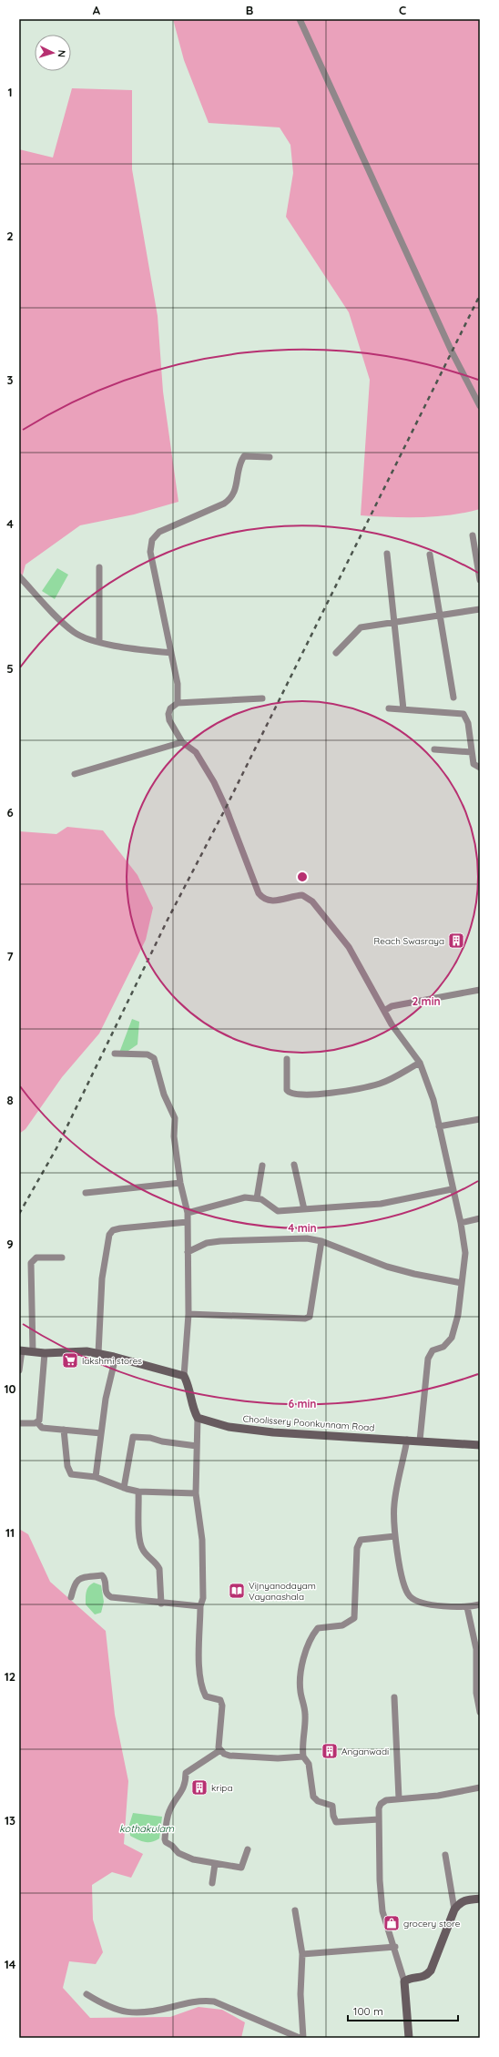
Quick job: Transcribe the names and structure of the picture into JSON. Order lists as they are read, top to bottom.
{
  "streets": {
    "street": ["Choolissery Poonkunnam Road"]
  },
  "water": ["kothakulam"],
  "places": {
    "building": ["Reach Swasraya", "Anganwadi", "kripa"],
    "supermarket": ["lakshmi stores"],
    "library": ["Vijnyanodayam Vayanashala"],
    "shop": ["grocery store"]
  },
  "scale_bar": "100 m",
  "north": "right",
  "grid": {
    "columns": ["A", "B", "C"],
    "rows": [
      "1",
      "2",
      "3",
      "4",
      "5",
      "6",
      "7",
      "8",
      "9",
      "10",
      "11",
      "12",
      "13",
      "14"
    ]
  },
  "rings": ["2 min", "4 min", "6 min"]
}
